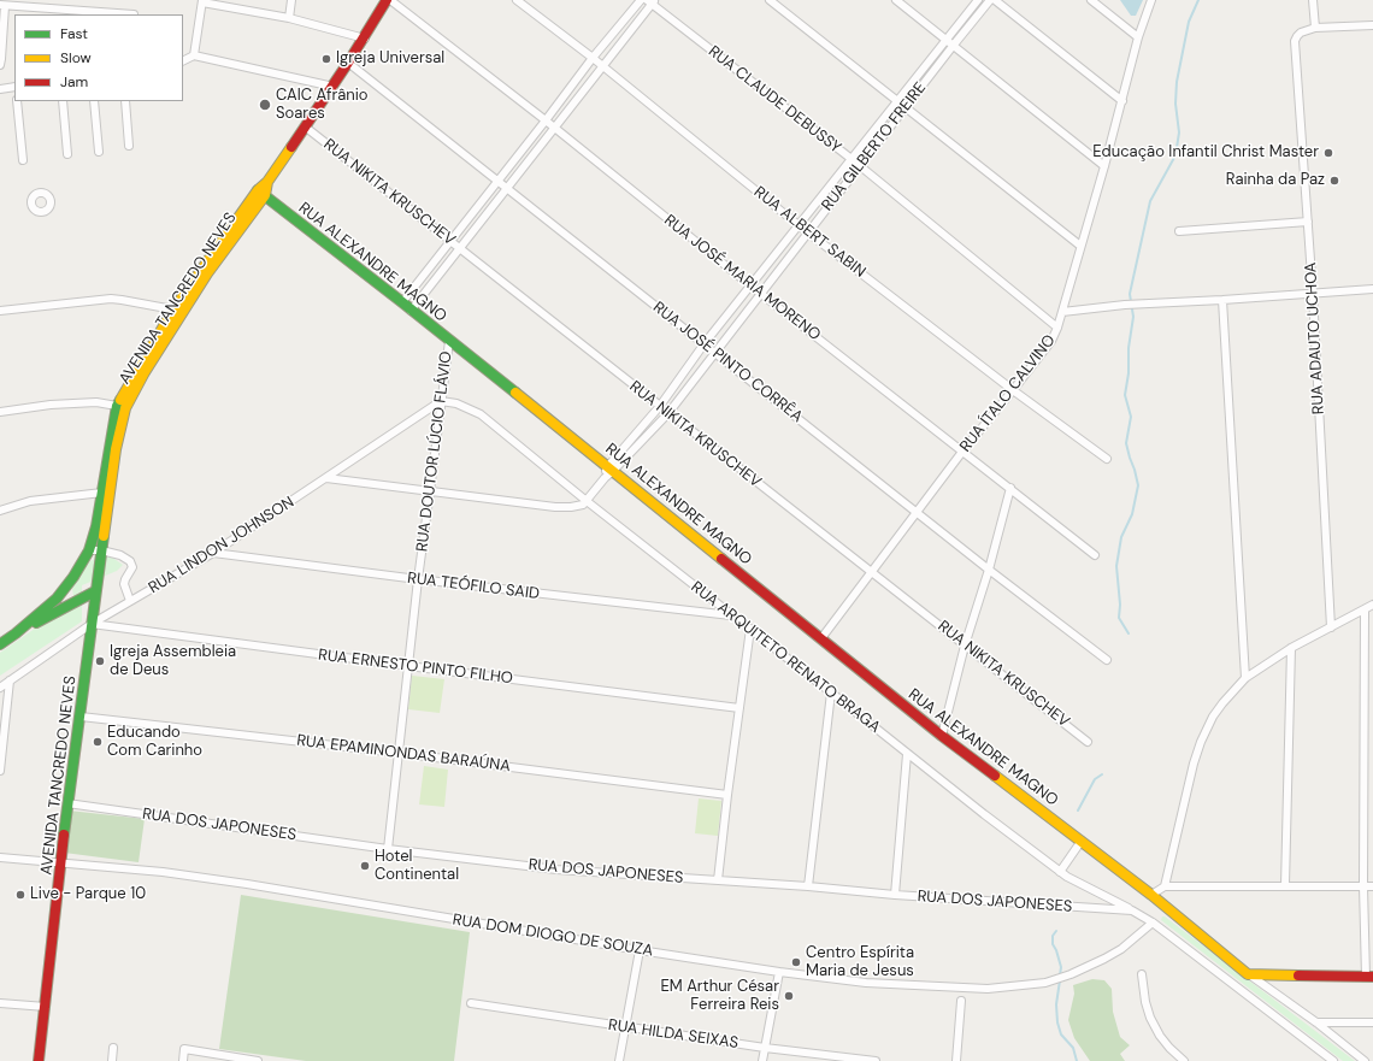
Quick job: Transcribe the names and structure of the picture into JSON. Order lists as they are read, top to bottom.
{
  "streets": {
    "main road": ["RUA ALEXANDRE MAGNO", "AVENIDA TANCREDO NEVES"],
    "street": [
      "RUA CLAUDE DEBUSSY",
      "RUA GILBERTO FREIRE",
      "RUA NIKITA KRUSCHEV",
      "RUA ALBERT SABIN",
      "RUA JOSÉ MARIA MORENO",
      "RUA ADAUTO UCHOA",
      "RUA JOSÉ PINTO CORRÊA",
      "RUA ÍTALO CALVINO",
      "RUA DOUTOR LÚCIO FLÁVIO",
      "RUA LINDON JOHNSON",
      "RUA TEÓFILO SAID",
      "RUA ARQUITETO RENATO BRAGA",
      "RUA ERNESTO PINTO FILHO",
      "RUA EPAMINONDAS BARAÚNA",
      "RUA DOS JAPONESES",
      "RUA DOM DIOGO DE SOUZA",
      "RUA HILDA SEIXAS"
    ]
  },
  "crossings": [
    ["RUA CLAUDE DEBUSSY", "RUA GILBERTO FREIRE"],
    ["RUA CLAUDE DEBUSSY", "RUA ÍTALO CALVINO"],
    ["RUA GILBERTO FREIRE", "RUA NIKITA KRUSCHEV"],
    ["RUA GILBERTO FREIRE", "RUA ALBERT SABIN"],
    ["RUA GILBERTO FREIRE", "RUA ALEXANDRE MAGNO"],
    ["RUA GILBERTO FREIRE", "RUA JOSÉ MARIA MORENO"],
    ["RUA GILBERTO FREIRE", "RUA JOSÉ PINTO CORRÊA"],
    ["RUA NIKITA KRUSCHEV", "AVENIDA TANCREDO NEVES"],
    ["RUA NIKITA KRUSCHEV", "RUA ÍTALO CALVINO"],
    ["RUA ALBERT SABIN", "RUA ÍTALO CALVINO"],
    ["RUA ALEXANDRE MAGNO", "AVENIDA TANCREDO NEVES"],
    ["RUA ALEXANDRE MAGNO", "RUA ÍTALO CALVINO"],
    ["RUA ALEXANDRE MAGNO", "RUA DOUTOR LÚCIO FLÁVIO"],
    ["RUA JOSÉ MARIA MORENO", "AVENIDA TANCREDO NEVES"],
    ["RUA JOSÉ MARIA MORENO", "RUA ÍTALO CALVINO"],
    ["AVENIDA TANCREDO NEVES", "RUA JOSÉ PINTO CORRÊA"],
    ["AVENIDA TANCREDO NEVES", "RUA LINDON JOHNSON"],
    ["AVENIDA TANCREDO NEVES", "RUA ERNESTO PINTO FILHO"],
    ["AVENIDA TANCREDO NEVES", "RUA EPAMINONDAS BARAÚNA"],
    ["AVENIDA TANCREDO NEVES", "RUA DOS JAPONESES"],
    ["AVENIDA TANCREDO NEVES", "RUA DOM DIOGO DE SOUZA"],
    ["RUA JOSÉ PINTO CORRÊA", "RUA ÍTALO CALVINO"],
    ["RUA DOUTOR LÚCIO FLÁVIO", "RUA LINDON JOHNSON"],
    ["RUA DOUTOR LÚCIO FLÁVIO", "RUA TEÓFILO SAID"],
    ["RUA DOUTOR LÚCIO FLÁVIO", "RUA ARQUITETO RENATO BRAGA"],
    ["RUA DOUTOR LÚCIO FLÁVIO", "RUA ERNESTO PINTO FILHO"],
    ["RUA DOUTOR LÚCIO FLÁVIO", "RUA EPAMINONDAS BARAÚNA"],
    ["RUA DOUTOR LÚCIO FLÁVIO", "RUA DOS JAPONESES"],
    ["RUA LINDON JOHNSON", "RUA TEÓFILO SAID"],
    ["RUA LINDON JOHNSON", "RUA ARQUITETO RENATO BRAGA"],
    ["RUA LINDON JOHNSON", "RUA ERNESTO PINTO FILHO"],
    ["RUA TEÓFILO SAID", "RUA ARQUITETO RENATO BRAGA"],
    ["RUA ARQUITETO RENATO BRAGA", "RUA DOS JAPONESES"],
    ["RUA DOS JAPONESES", "RUA DOM DIOGO DE SOUZA"]
  ],
  "places": [
    "Igreja Universal",
    "CAIC Afrânio Soares",
    "Educação Infantil Christ Master",
    "Rainha da Paz",
    "Igreja Assembleia de Deus",
    "Educando Com Carinho",
    "Hotel Continental",
    "Live - Parque 10",
    "Centro Espírita Maria de Jesus",
    "EM Arthur César Ferreira Reis"
  ],
  "legend": ["Fast", "Slow", "Jam"]
}
